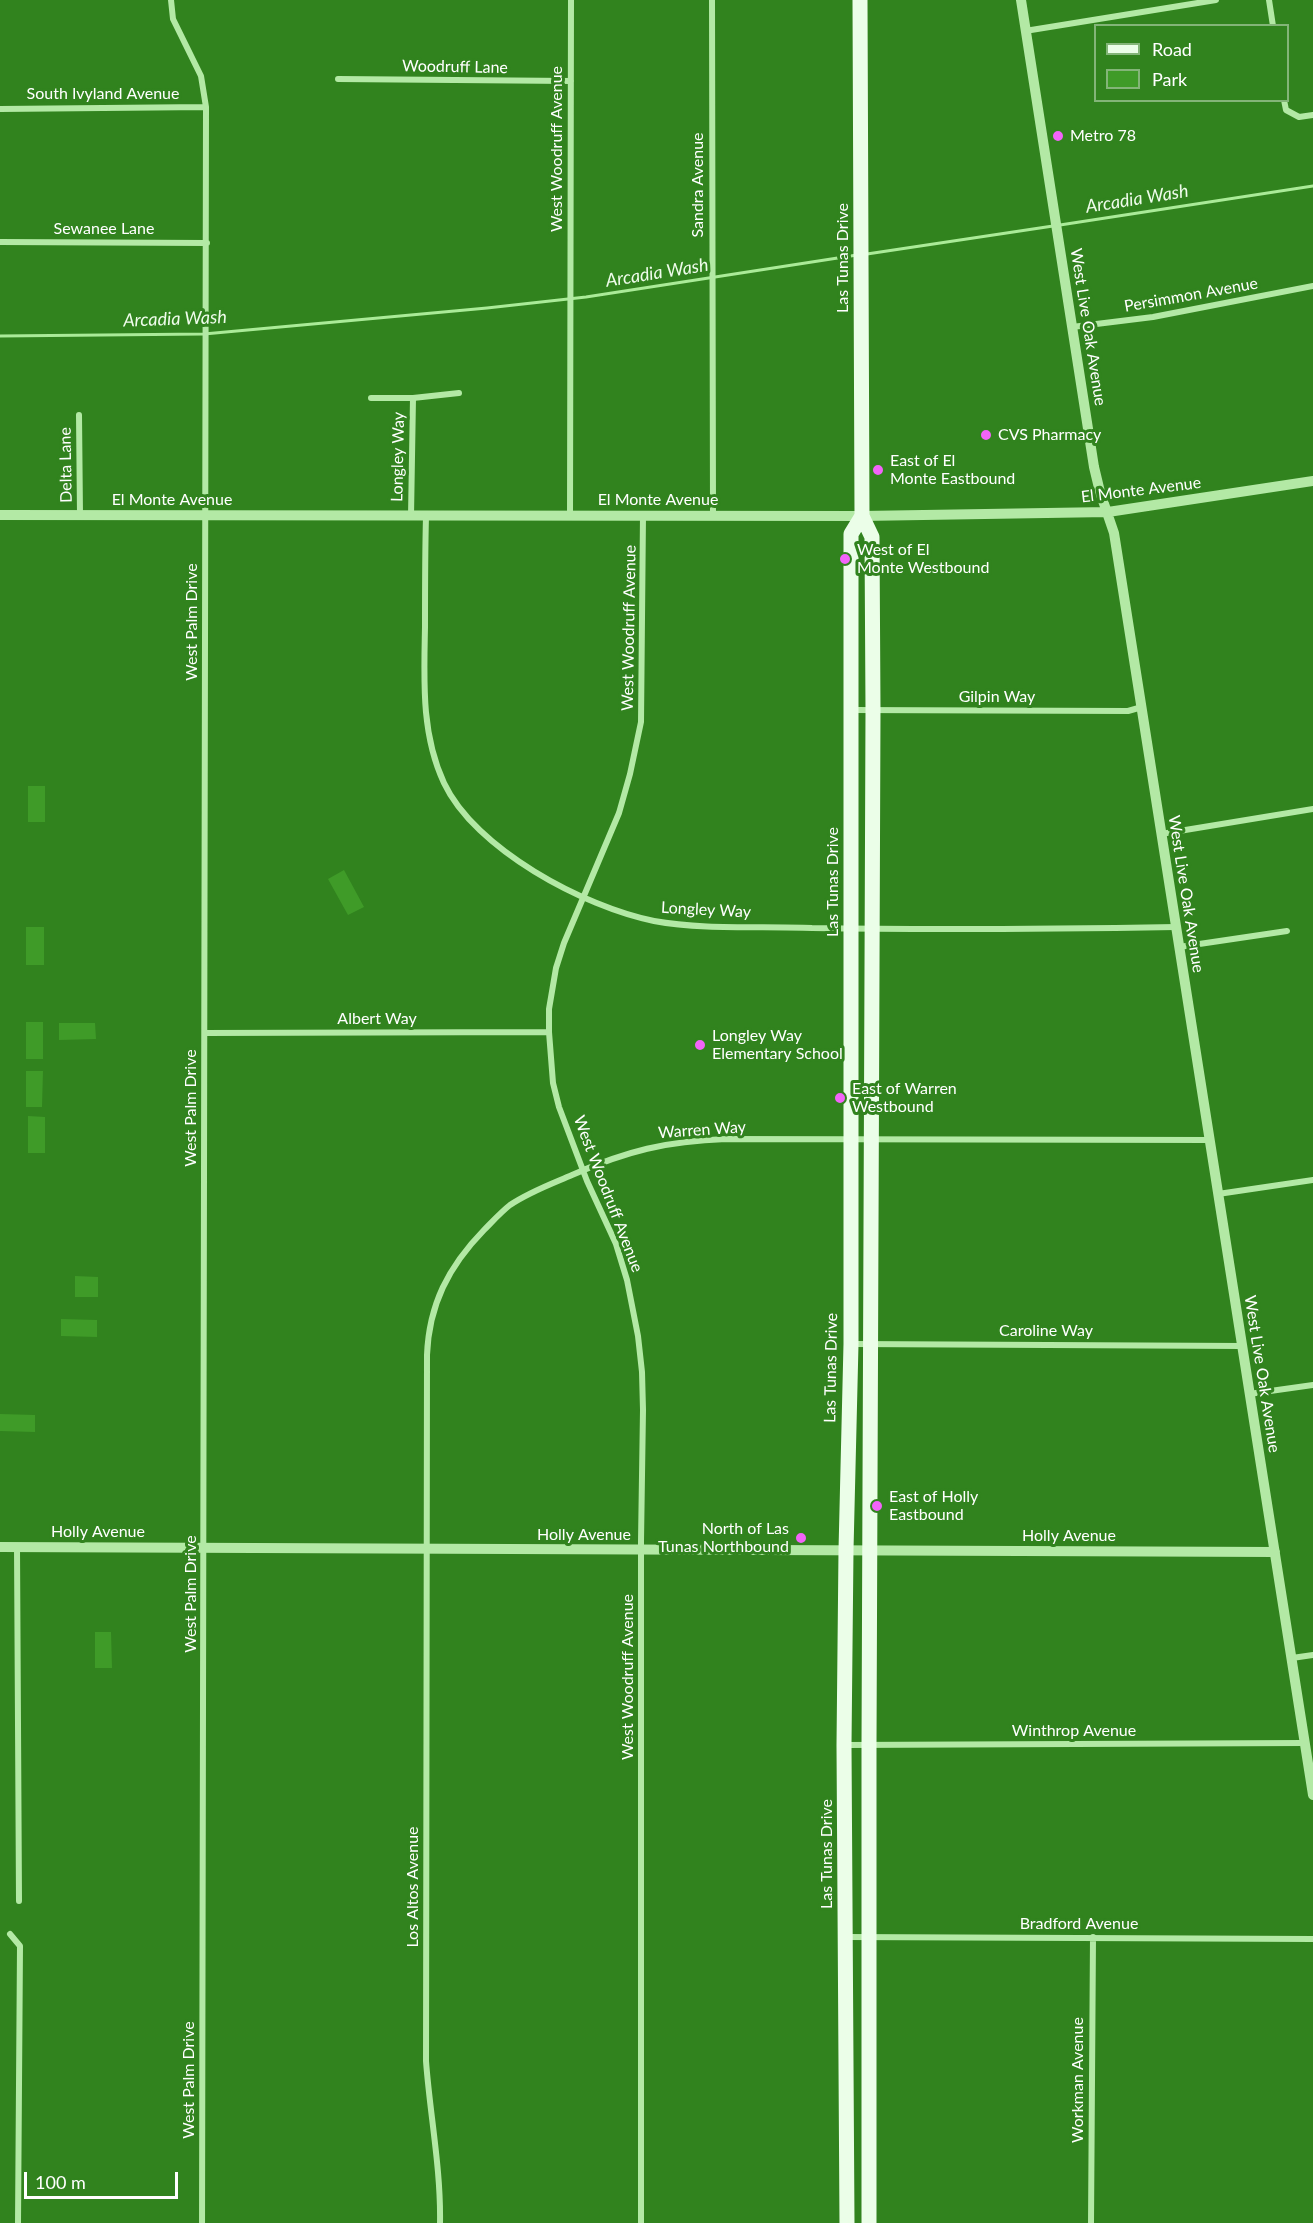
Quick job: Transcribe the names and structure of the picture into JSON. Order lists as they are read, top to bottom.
{
  "streets": {
    "main road": ["Las Tunas Drive"],
    "street": [
      "Woodruff Lane",
      "South Ivyland Avenue",
      "West Woodruff Avenue",
      "Sandra Avenue",
      "Sewanee Lane",
      "Persimmon Avenue",
      "West Live Oak Avenue",
      "Longley Way",
      "Delta Lane",
      "El Monte Avenue",
      "West Palm Drive",
      "Gilpin Way",
      "Albert Way",
      "Warren Way",
      "Caroline Way",
      "Holly Avenue",
      "Winthrop Avenue",
      "Los Altos Avenue",
      "Bradford Avenue",
      "Workman Avenue"
    ]
  },
  "crossings": [
    ["Woodruff Lane", "West Woodruff Avenue"],
    ["South Ivyland Avenue", "West Palm Drive"],
    ["West Woodruff Avenue", "Longley Way"],
    ["West Woodruff Avenue", "El Monte Avenue"],
    ["West Woodruff Avenue", "Albert Way"],
    ["West Woodruff Avenue", "Warren Way"],
    ["West Woodruff Avenue", "Holly Avenue"],
    ["Sandra Avenue", "El Monte Avenue"],
    ["Sewanee Lane", "West Palm Drive"],
    ["Las Tunas Drive", "Longley Way"],
    ["Las Tunas Drive", "El Monte Avenue"],
    ["Las Tunas Drive", "Gilpin Way"],
    ["Las Tunas Drive", "Warren Way"],
    ["Las Tunas Drive", "Caroline Way"],
    ["Las Tunas Drive", "Holly Avenue"],
    ["Las Tunas Drive", "Winthrop Avenue"],
    ["Las Tunas Drive", "Bradford Avenue"],
    ["Persimmon Avenue", "West Live Oak Avenue"],
    ["West Live Oak Avenue", "Longley Way"],
    ["West Live Oak Avenue", "El Monte Avenue"],
    ["West Live Oak Avenue", "Gilpin Way"],
    ["West Live Oak Avenue", "Warren Way"],
    ["West Live Oak Avenue", "Caroline Way"],
    ["West Live Oak Avenue", "Holly Avenue"],
    ["West Live Oak Avenue", "Winthrop Avenue"],
    ["Longley Way", "El Monte Avenue"],
    ["Delta Lane", "El Monte Avenue"],
    ["El Monte Avenue", "West Palm Drive"],
    ["West Palm Drive", "Albert Way"],
    ["West Palm Drive", "Holly Avenue"],
    ["Warren Way", "Holly Avenue"],
    ["Warren Way", "Los Altos Avenue"],
    ["Holly Avenue", "Los Altos Avenue"],
    ["Bradford Avenue", "Workman Avenue"]
  ],
  "water": ["Arcadia Wash"],
  "places": [
    "Metro 78",
    "CVS Pharmacy",
    "East of El Monte Eastbound",
    "West of El Monte Westbound",
    "Longley Way Elementary School",
    "East of Warren Westbound",
    "East of Holly Eastbound",
    "North of Las Tunas Northbound"
  ],
  "legend": ["Road", "Park"],
  "scale_bar": "100 m"
}
